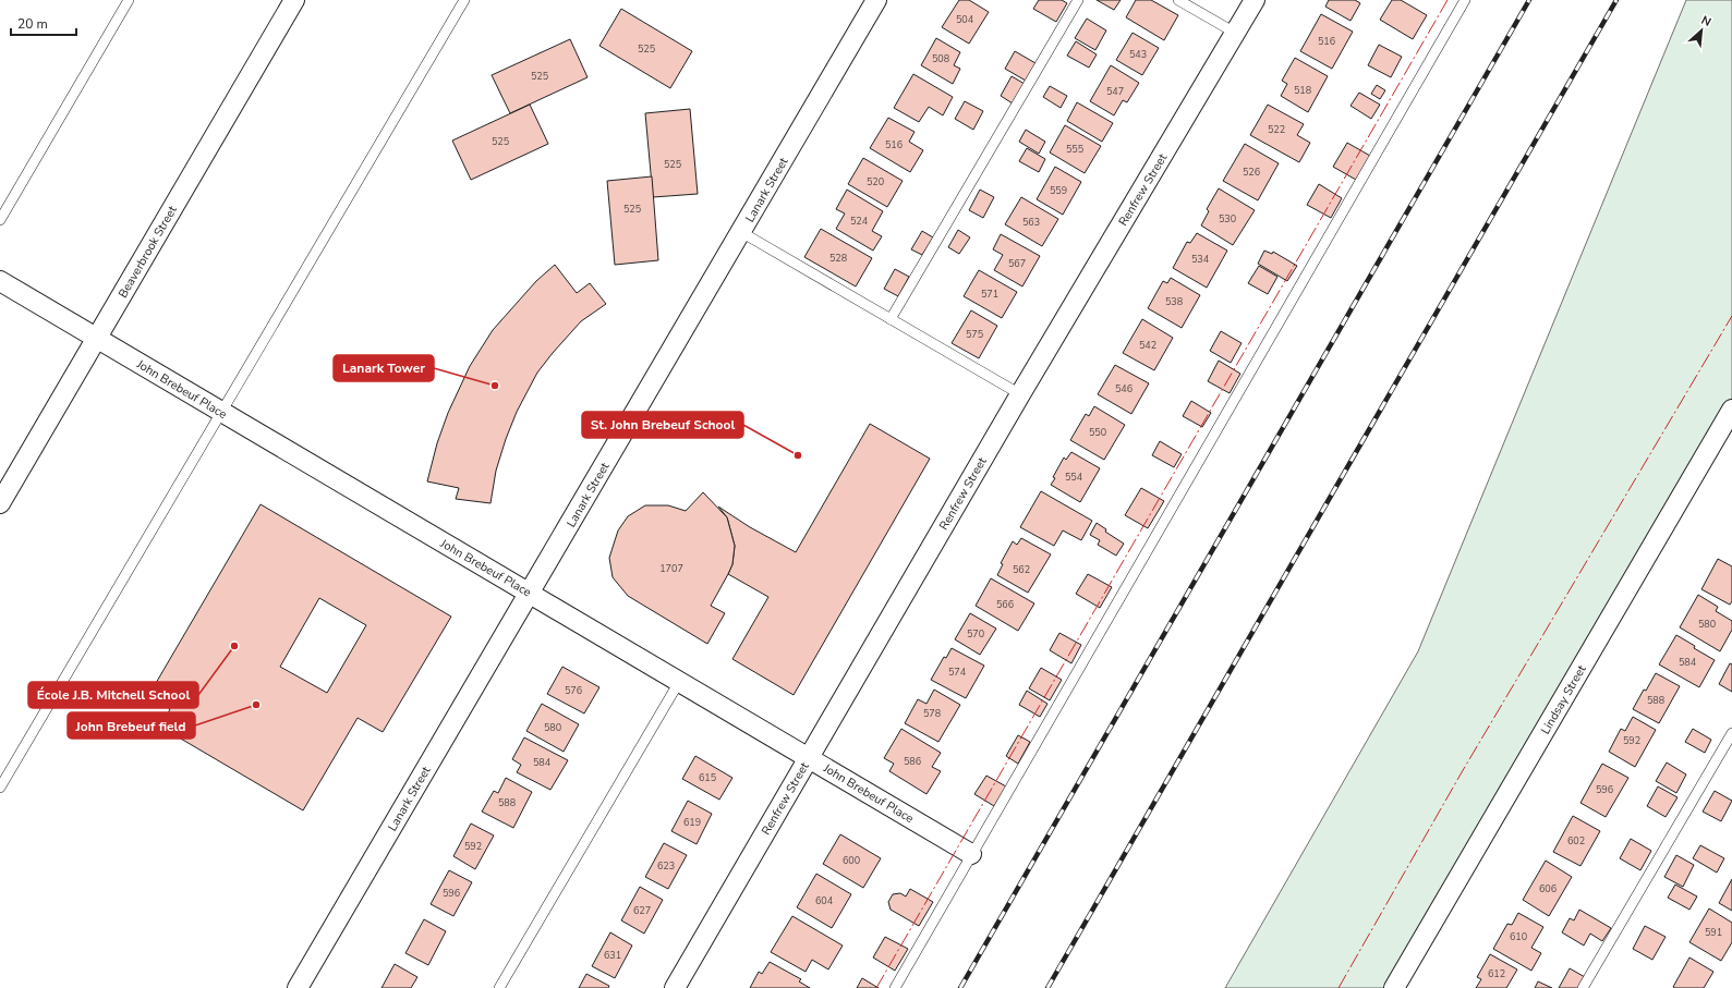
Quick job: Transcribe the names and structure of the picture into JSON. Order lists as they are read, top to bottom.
{
  "streets": {
    "street": [
      "Lanark Street",
      "Renfrew Street",
      "Beaverbrook Street",
      "John Brebeuf Place",
      "Lindsay Street"
    ]
  },
  "crossings": [
    ["Lanark Street", "John Brebeuf Place"],
    ["Renfrew Street", "John Brebeuf Place"],
    ["Beaverbrook Street", "John Brebeuf Place"]
  ],
  "places": [
    "Lanark Tower",
    "St. John Brebeuf School",
    "École J.B. Mitchell School",
    "John Brebeuf field"
  ],
  "house_numbers": [
    "504",
    "516",
    "525",
    "543",
    "508",
    "525",
    "518",
    "547",
    "522",
    "525",
    "516",
    "555",
    "525",
    "526",
    "520",
    "559",
    "525",
    "530",
    "524",
    "563",
    "528",
    "534",
    "567",
    "571",
    "538",
    "575",
    "542",
    "546",
    "550",
    "554",
    "1707",
    "562",
    "566",
    "580",
    "570",
    "584",
    "574",
    "576",
    "588",
    "578",
    "580",
    "592",
    "586",
    "584",
    "615",
    "596",
    "588",
    "619",
    "602",
    "592",
    "600",
    "623",
    "606",
    "596",
    "604",
    "627",
    "591",
    "610",
    "631",
    "612"
  ],
  "scale_bar": "20 m",
  "north": "top right"
}
